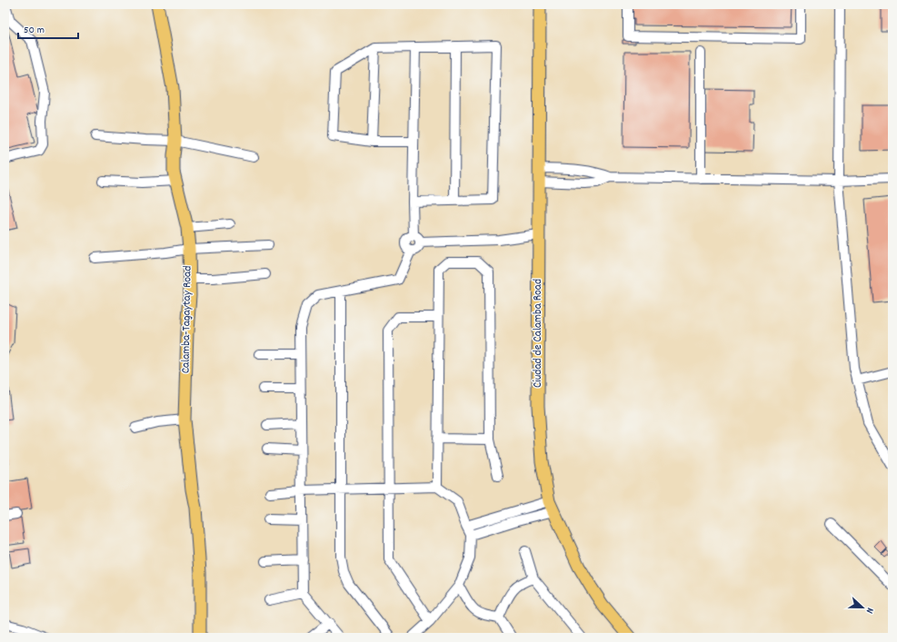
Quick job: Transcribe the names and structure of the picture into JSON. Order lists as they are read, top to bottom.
{
  "streets": {
    "main road": ["Calamba-Tagaytay Road", "Ciudad de Calamba Road"]
  },
  "scale_bar": "50 m",
  "north": "right"
}
